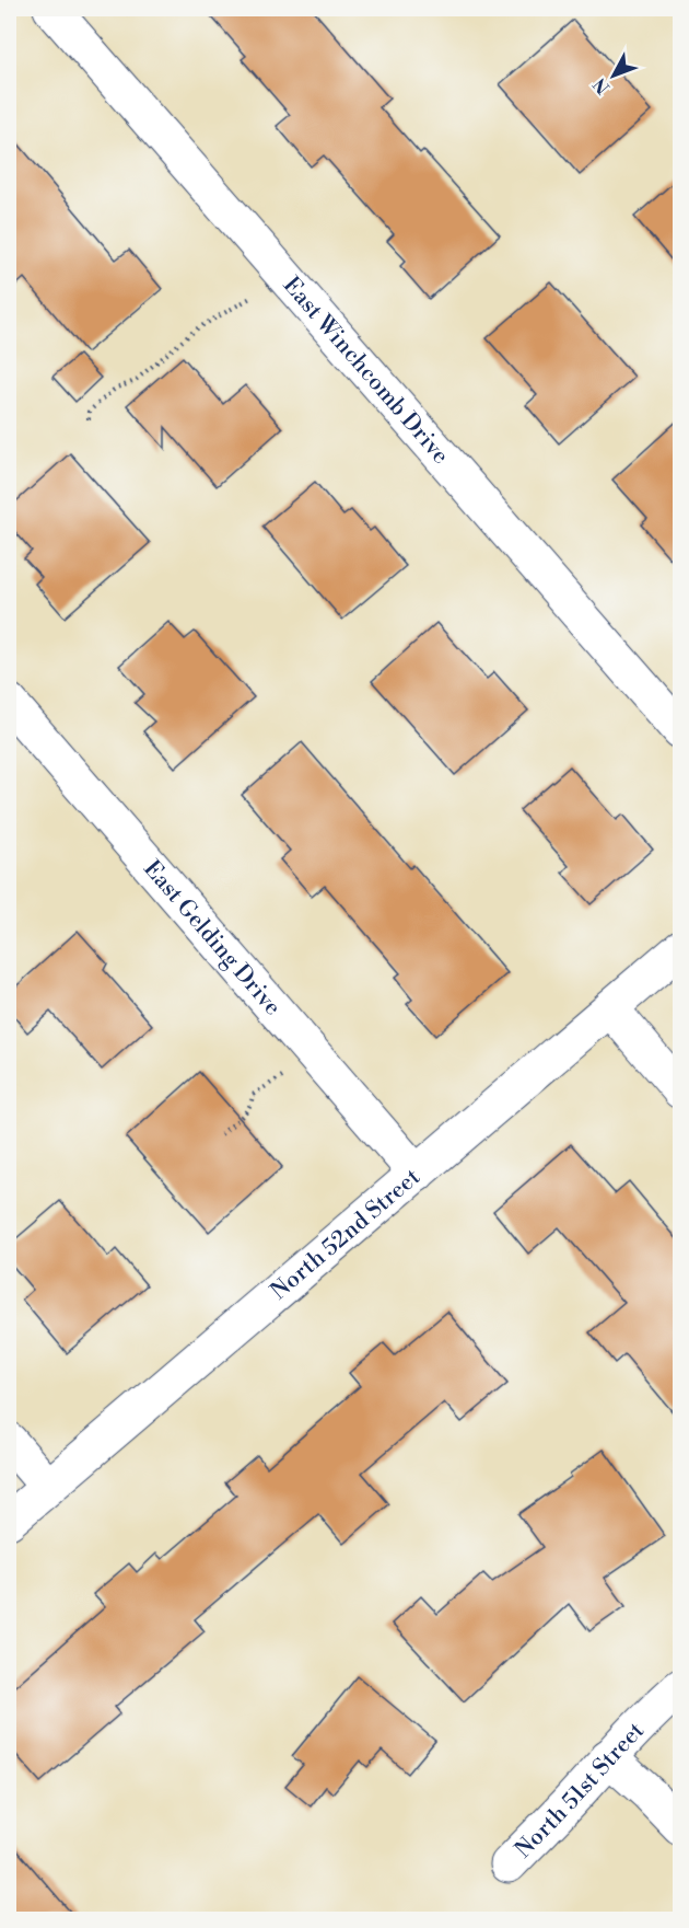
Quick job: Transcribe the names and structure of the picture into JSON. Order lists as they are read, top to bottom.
{
  "streets": {
    "street": [
      "East Winchcomb Drive",
      "East Gelding Drive",
      "North 52nd Street",
      "North 51st Street"
    ]
  },
  "crossings": [
    ["East Gelding Drive", "North 52nd Street"]
  ],
  "north": "bottom left"
}
